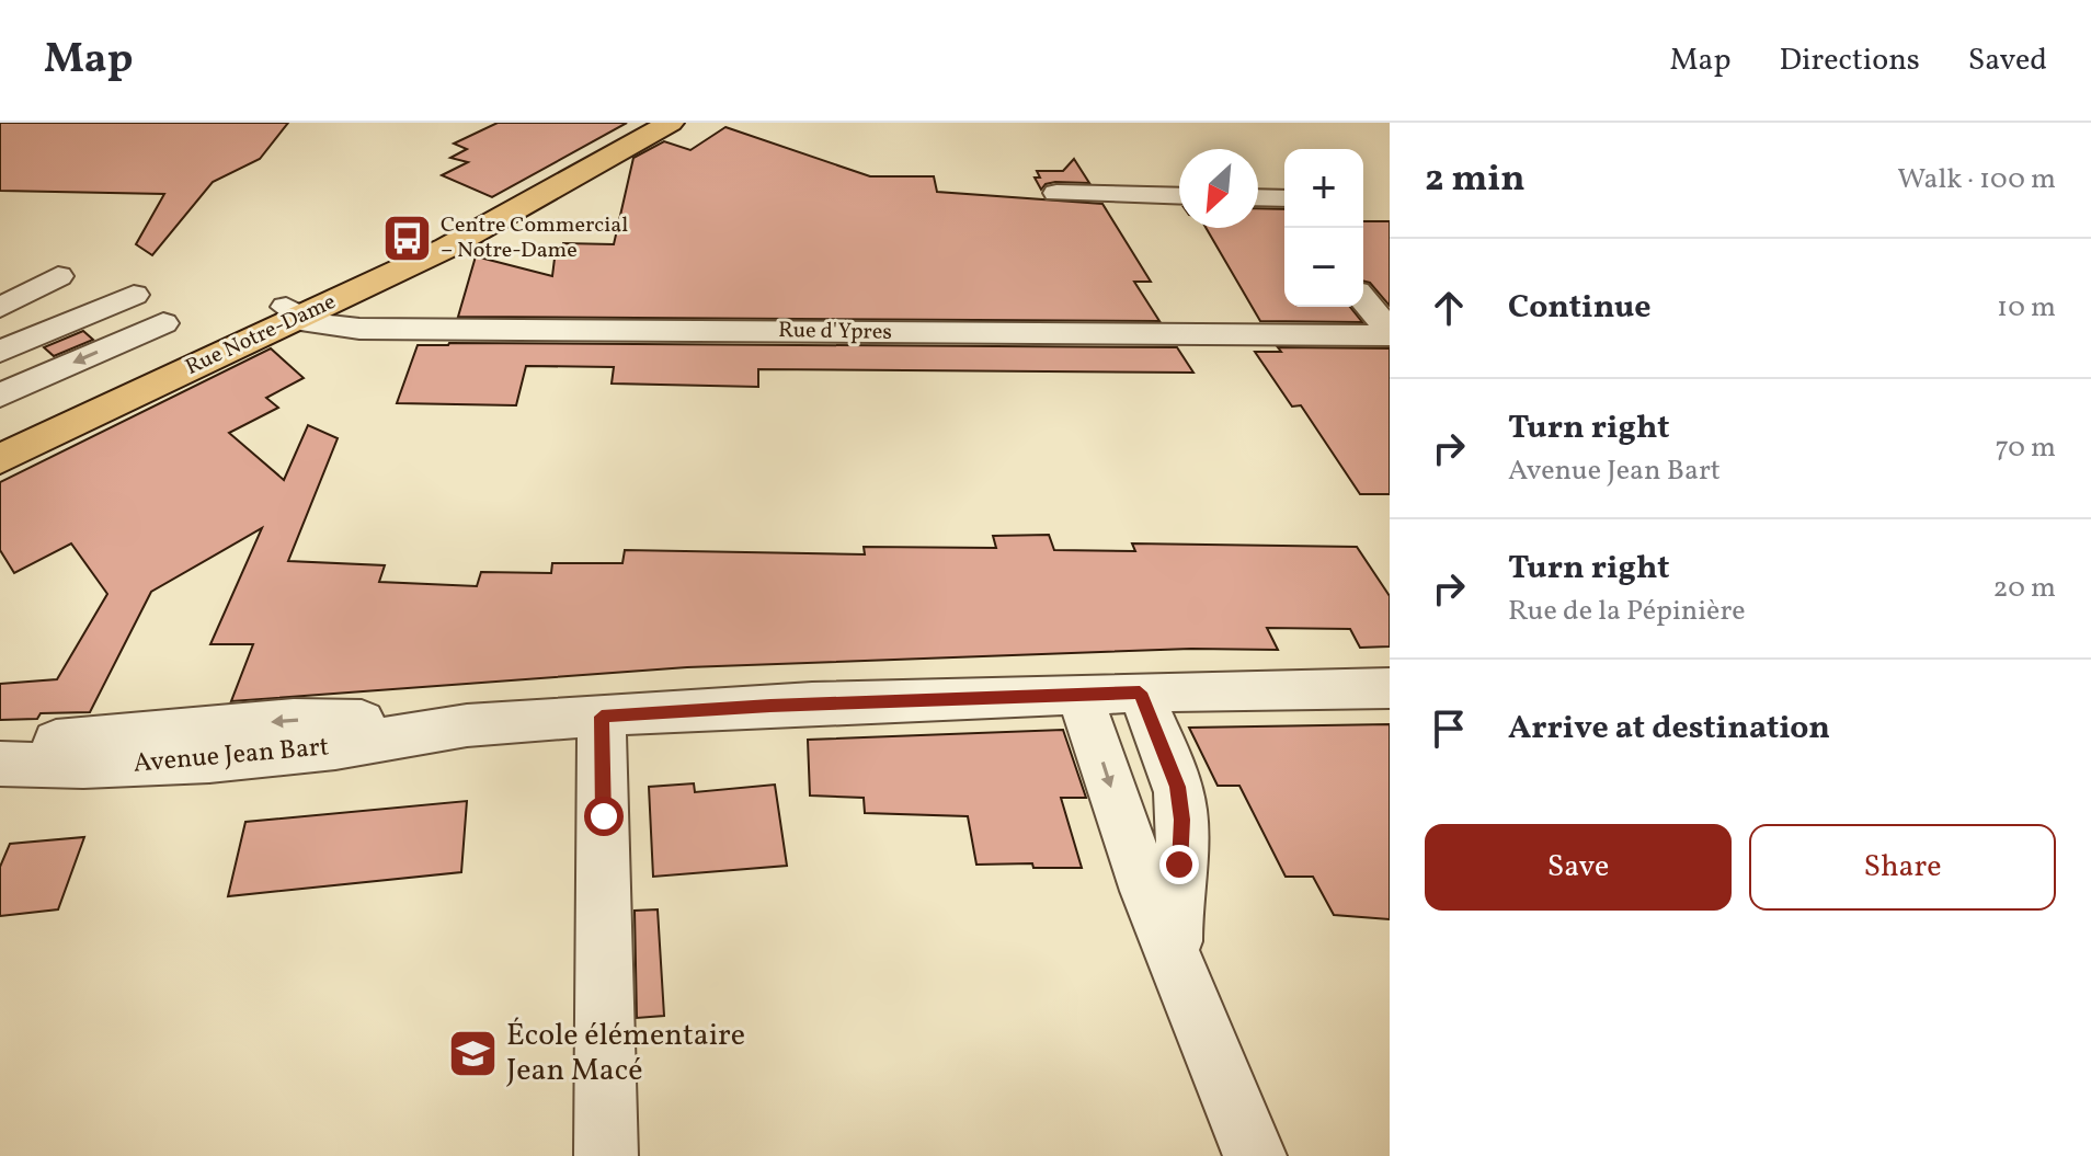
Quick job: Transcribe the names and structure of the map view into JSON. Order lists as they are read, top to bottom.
{
  "streets": {
    "main road": ["Rue Notre-Dame"],
    "street": ["Rue d'Ypres", "Avenue Jean Bart"]
  },
  "crossings": [
    ["Rue d'Ypres", "Rue Notre-Dame"]
  ],
  "places": {
    "bus stop": ["Centre Commercial – Notre-Dame"],
    "school or university": ["École élémentaire Jean Macé"]
  },
  "north": "bottom left",
  "page": {
    "header": "Map",
    "nav": ["Map", "Directions", "Saved"],
    "heading": ["2 min", "Walk · 100 m"],
    "map_buttons": ["+", "−"],
    "list": [
      ["Continue", "10 m"],
      ["Turn right", "Avenue Jean Bart", "70 m"],
      ["Turn right", "Rue de la Pépinière", "20 m"],
      "Arrive at destination"
    ],
    "buttons": ["Save", "Share"]
  }
}
